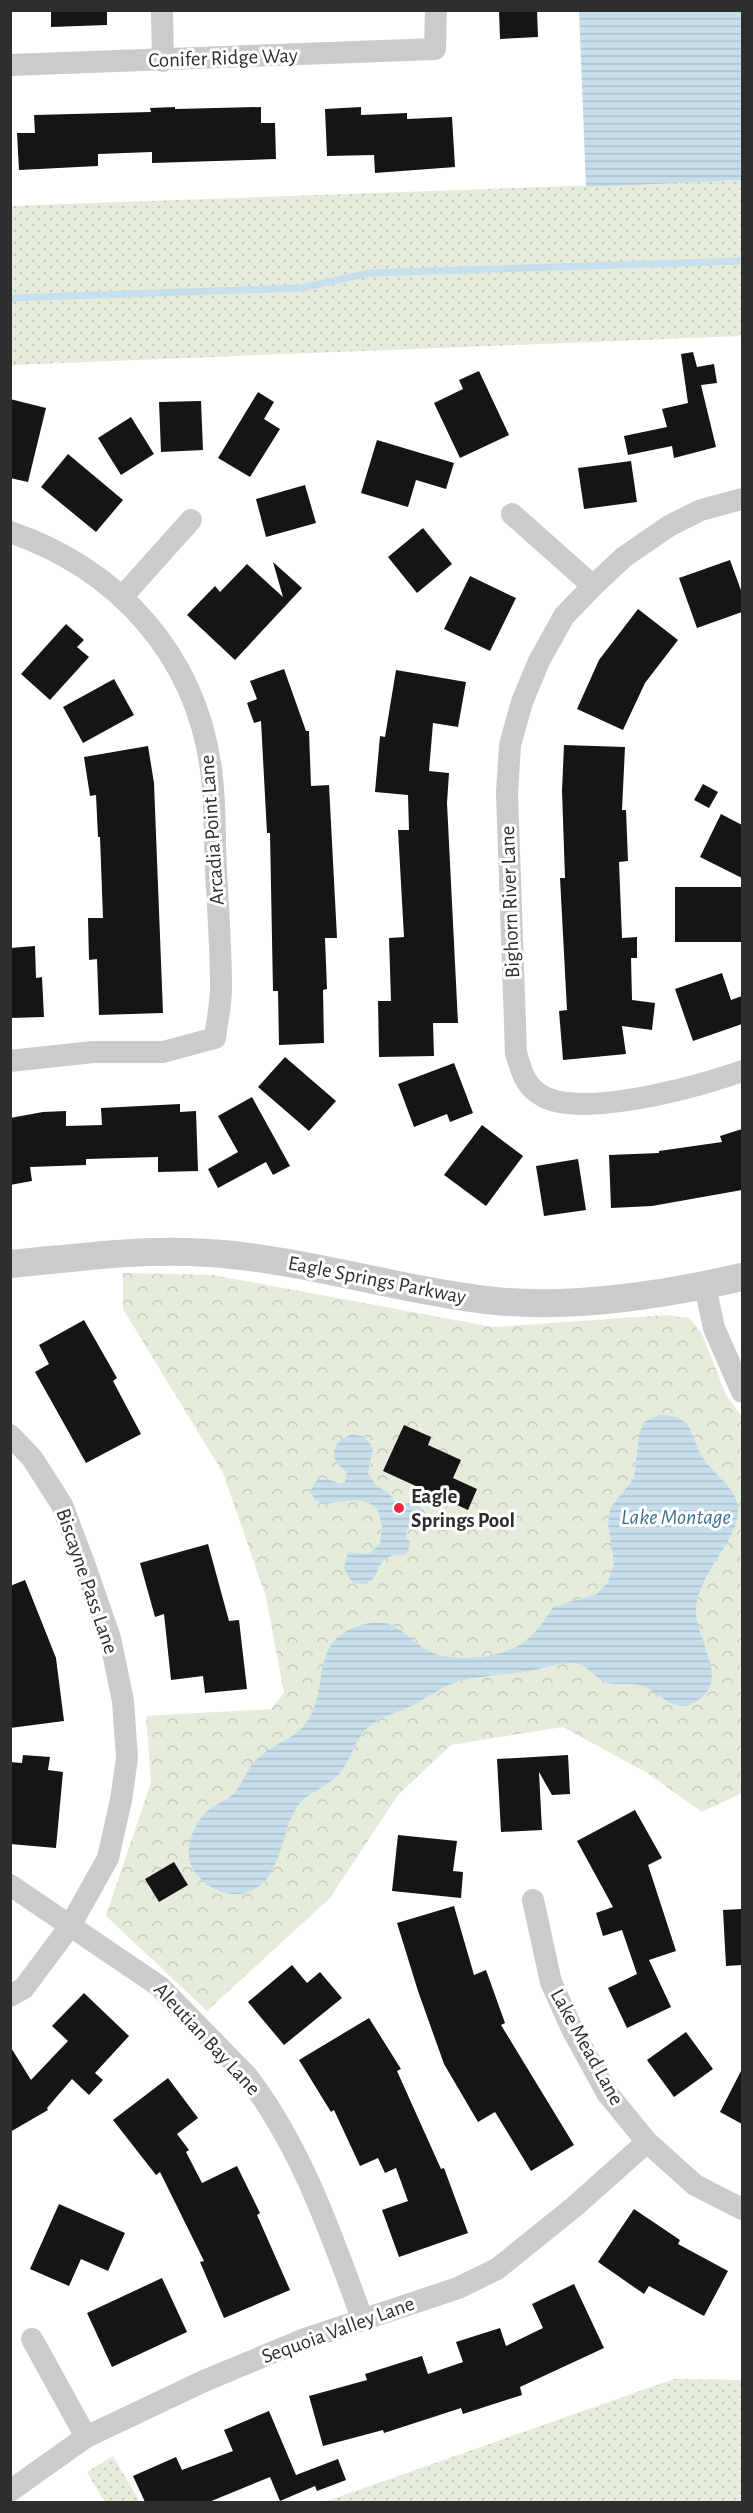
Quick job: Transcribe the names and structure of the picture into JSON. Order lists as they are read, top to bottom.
{
  "streets": {
    "street": [
      "Conifer Ridge Way",
      "Arcadia Point Lane",
      "Bighorn River Lane",
      "Eagle Springs Parkway",
      "Biscayne Pass Lane",
      "Aleutian Bay Lane",
      "Lake Mead Lane",
      "Sequoia Valley Lane"
    ]
  },
  "crossings": [
    ["Biscayne Pass Lane", "Aleutian Bay Lane"],
    ["Aleutian Bay Lane", "Sequoia Valley Lane"],
    ["Lake Mead Lane", "Sequoia Valley Lane"]
  ],
  "water": ["Lake Montage"],
  "places": ["Eagle Springs Pool"]
}
